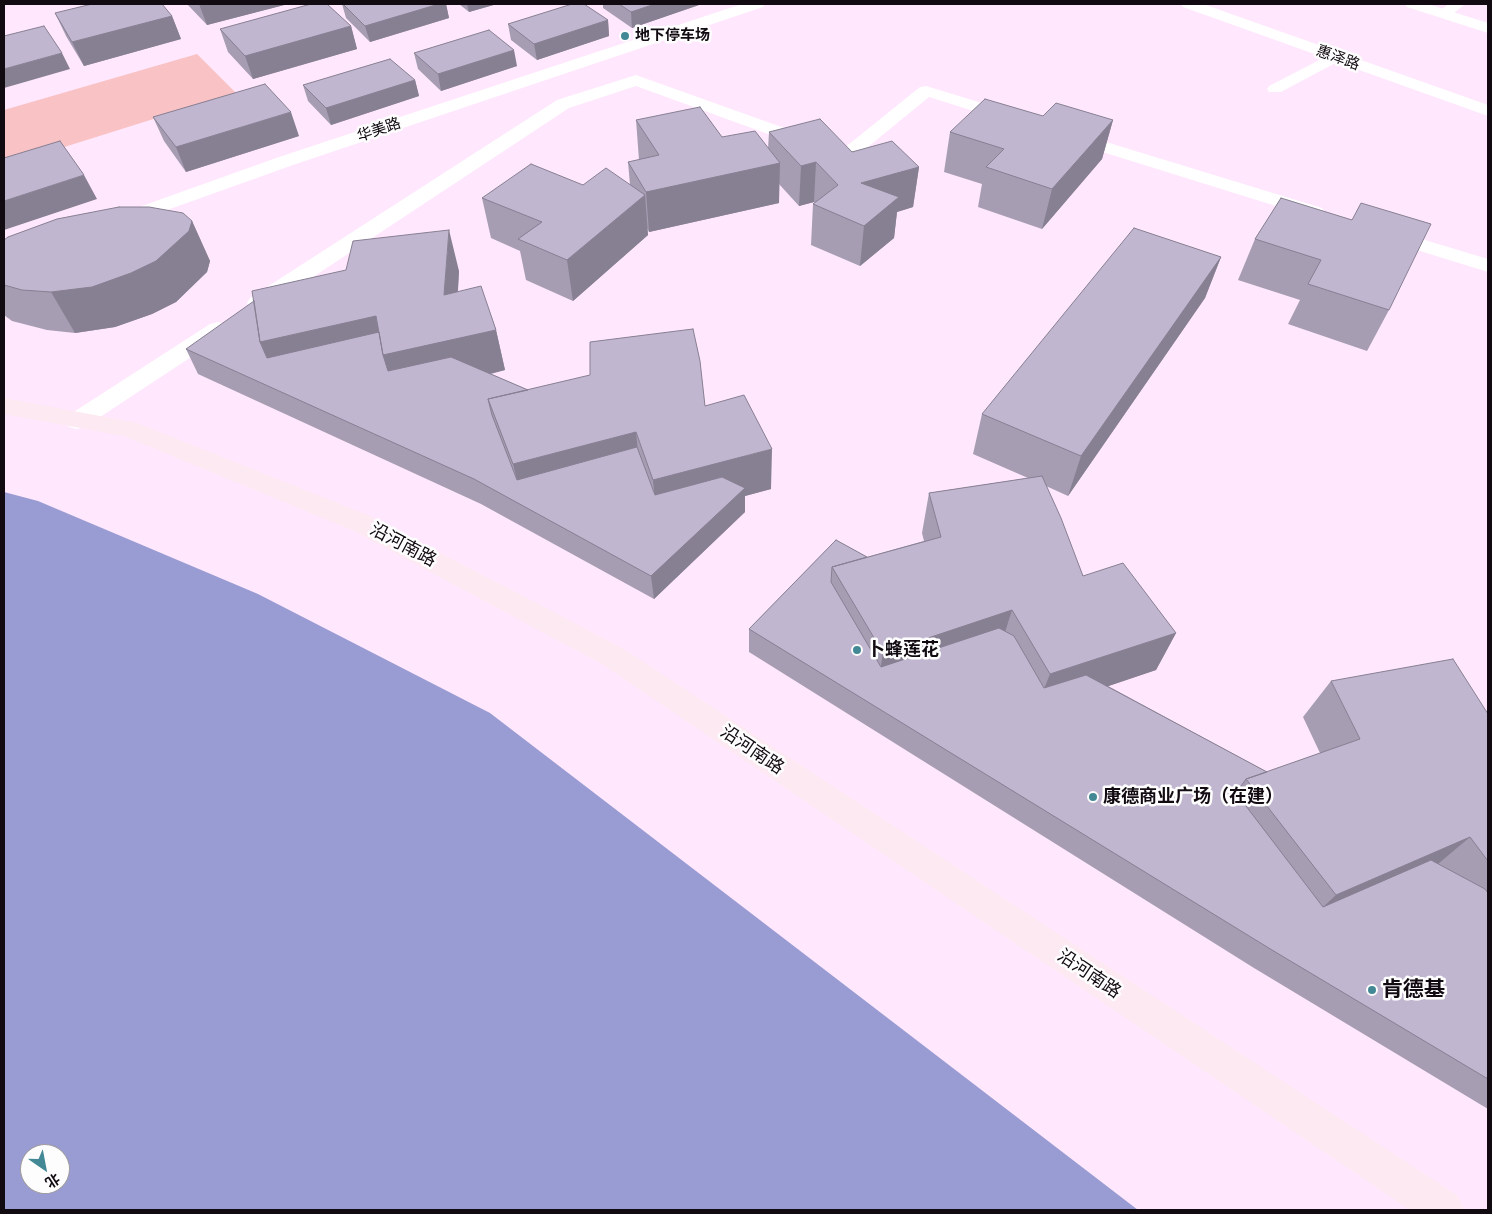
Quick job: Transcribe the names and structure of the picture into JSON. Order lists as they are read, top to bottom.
{
  "streets": {
    "main road": ["沿河南路"],
    "street": ["惠泽路", "华美路"]
  },
  "places": [
    "地下停车场",
    "卜蜂莲花",
    "康德商业广场（在建）",
    "肯德基"
  ],
  "north": "bottom right"
}
